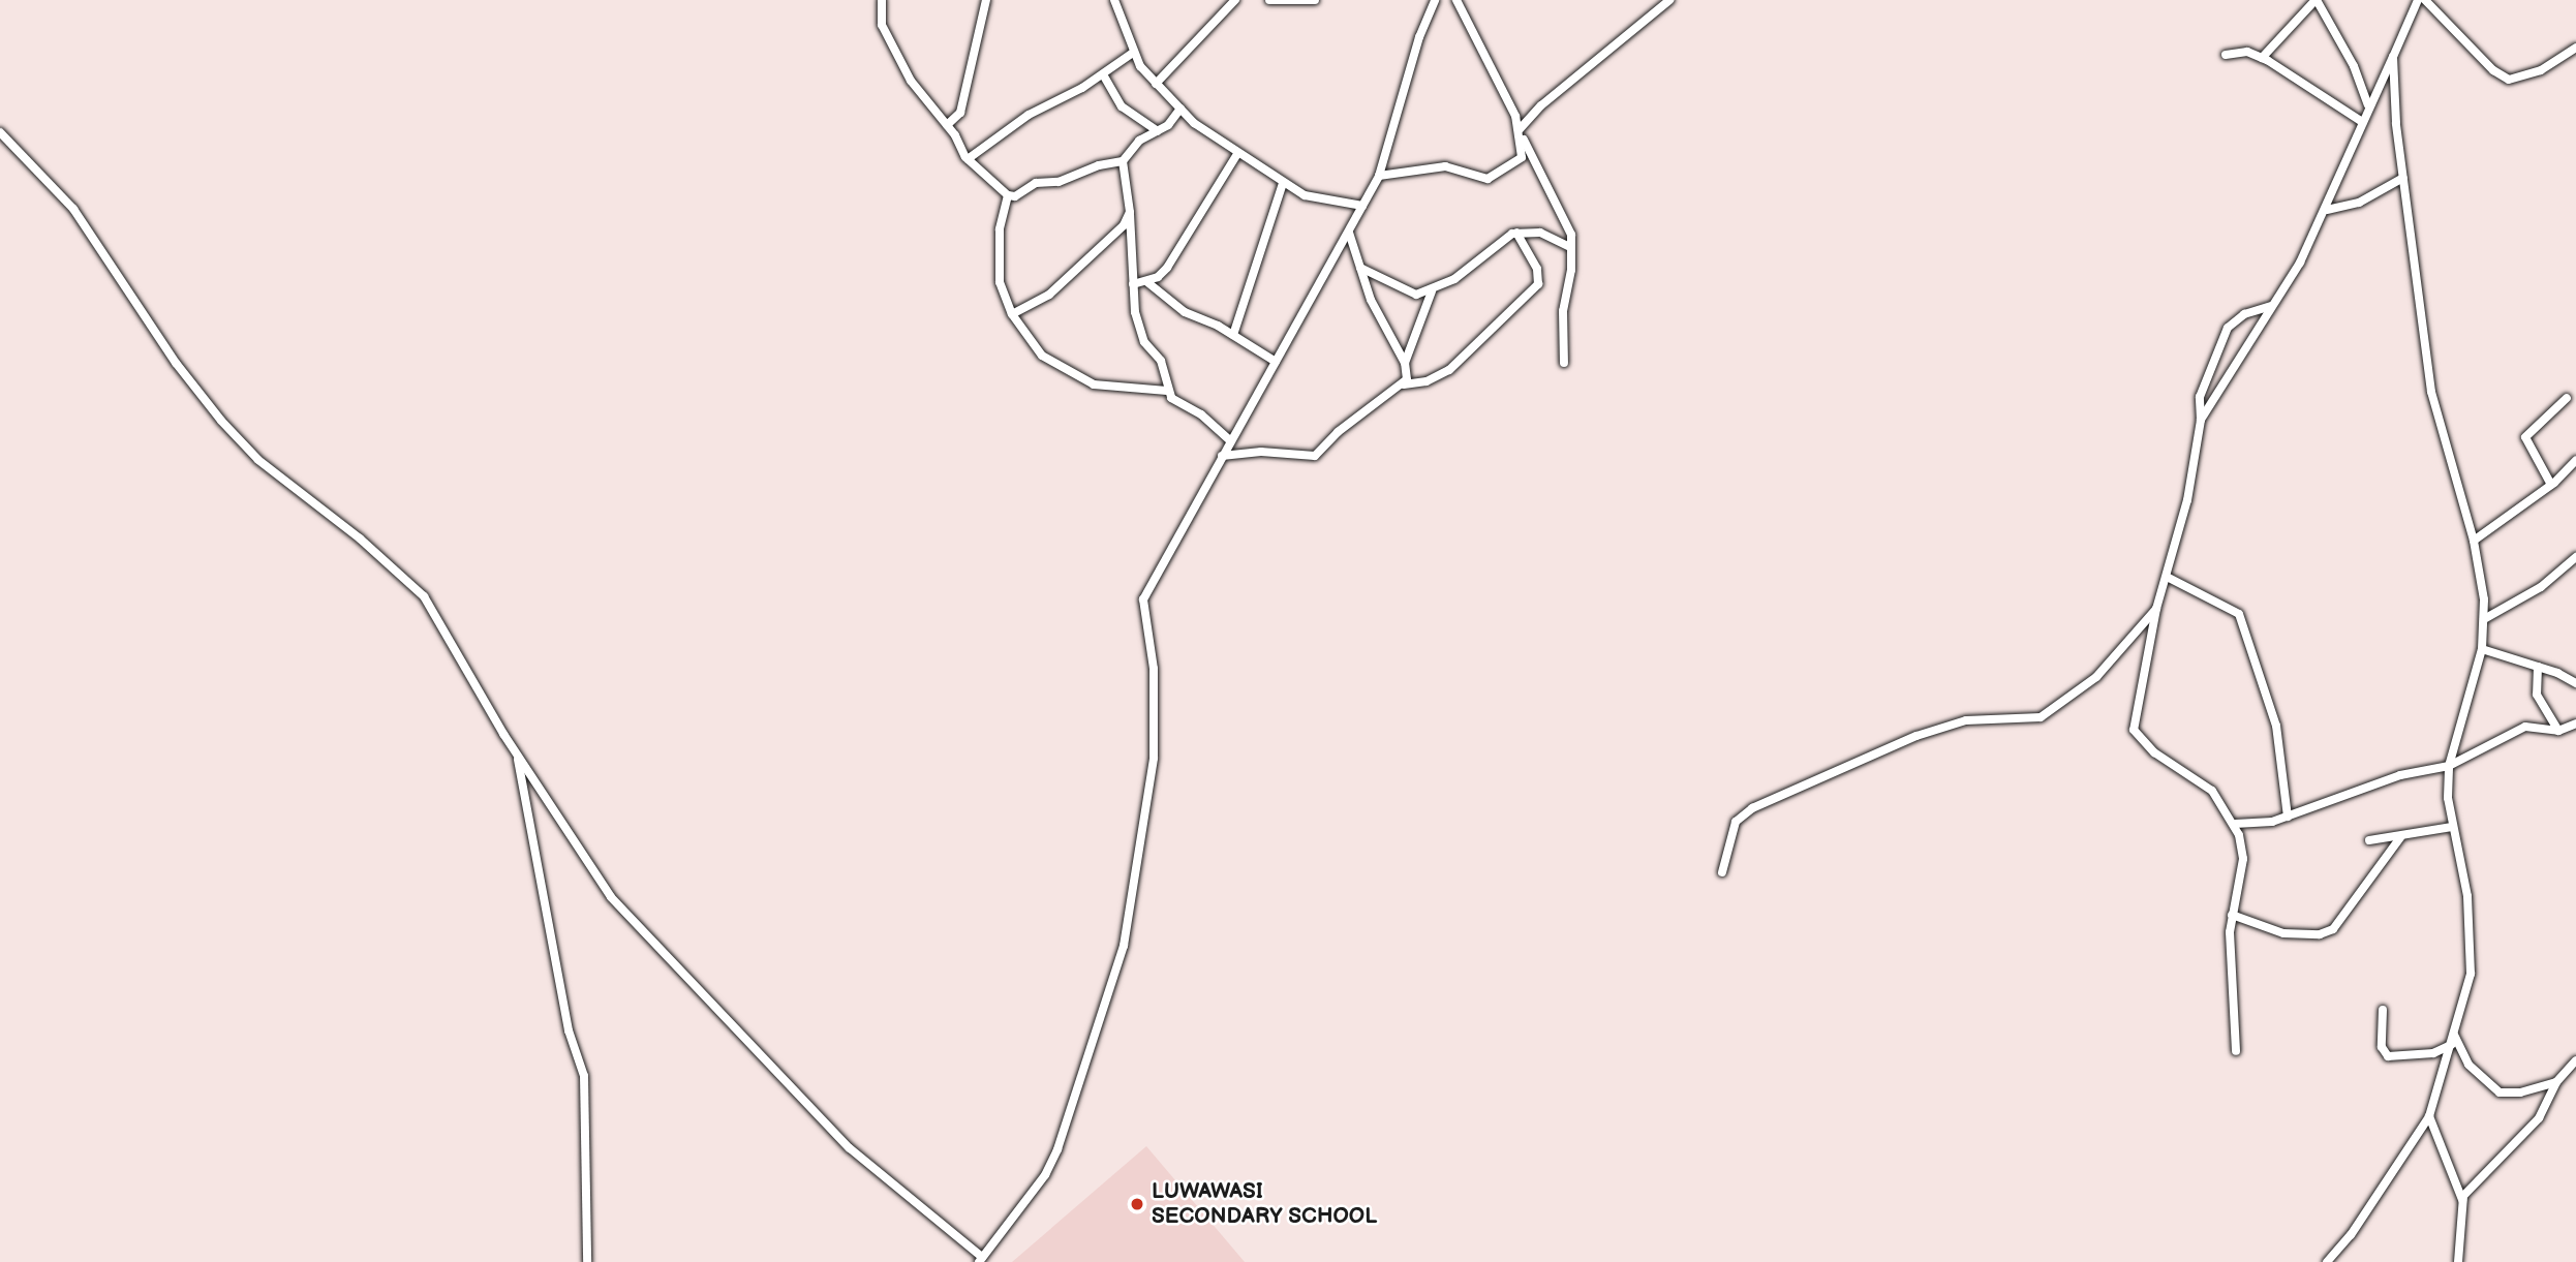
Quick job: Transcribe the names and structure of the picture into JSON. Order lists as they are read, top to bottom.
{
  "places": ["LUWAWASI SECONDARY SCHOOL"]
}
